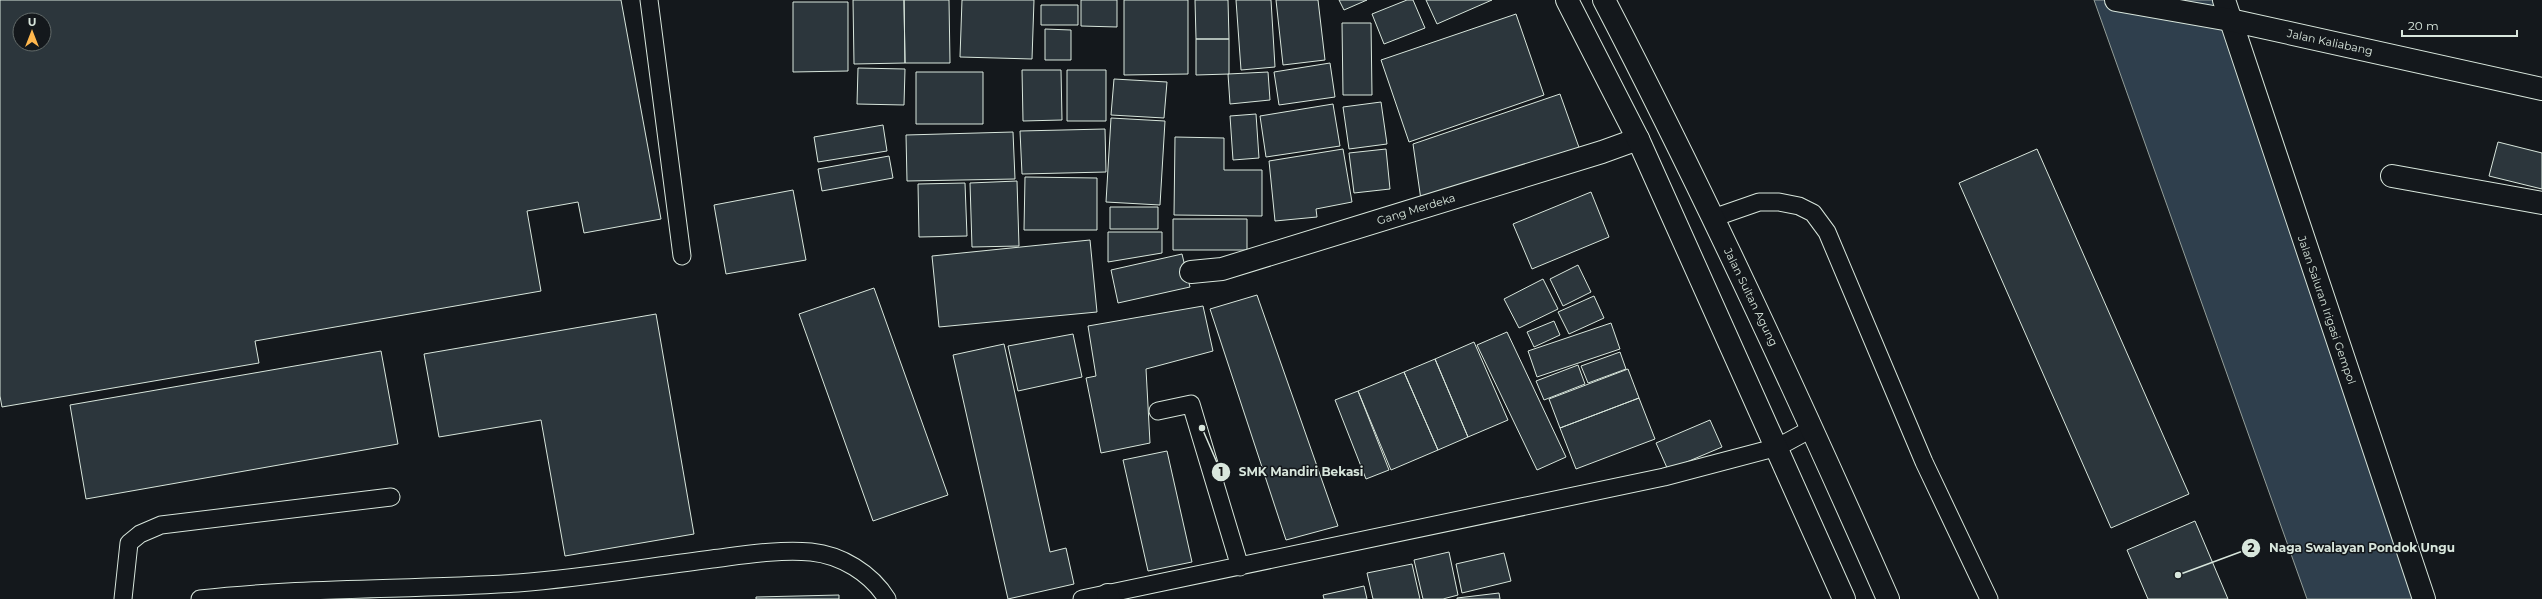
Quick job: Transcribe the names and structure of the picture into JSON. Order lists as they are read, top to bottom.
{
  "streets": {
    "main road": [
      "Jalan Kaliabang",
      "Gang Merdeka",
      "Jalan Sultan Agung",
      "Jalan Saluran Irigasi Gempol"
    ]
  },
  "crossings": [
    ["Jalan Kaliabang", "Jalan Saluran Irigasi Gempol"]
  ],
  "places": ["SMK Mandiri Bekasi", "Naga Swalayan Pondok Ungu"],
  "scale_bar": "20 m",
  "north": "top"
}
